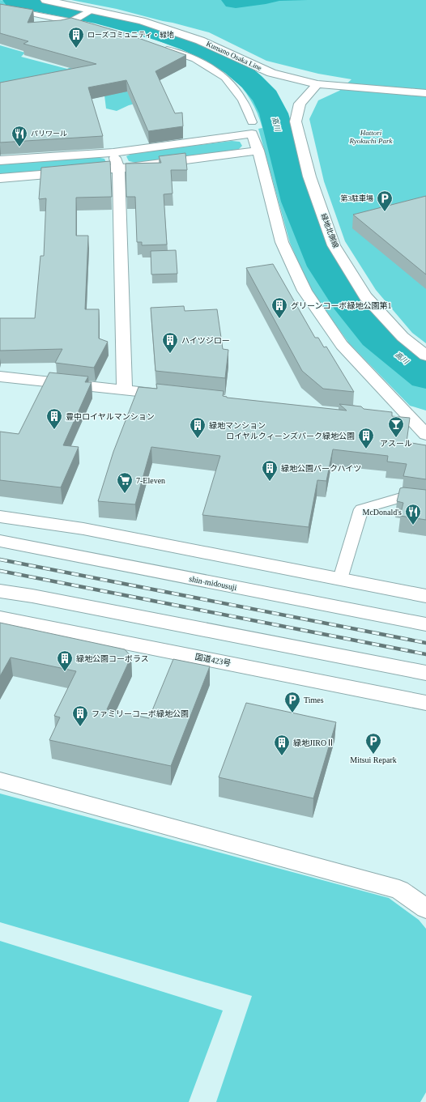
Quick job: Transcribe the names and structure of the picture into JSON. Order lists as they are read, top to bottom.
{
  "streets": {
    "main road": [
      "Kumano Osaka Line",
      "緑地北側線",
      "shin-midousuji",
      "国道423号"
    ]
  },
  "crossings": [
    ["Kumano Osaka Line", "緑地北側線"]
  ],
  "water": ["高川"],
  "parks": ["Hattori Ryokuchi Park"],
  "places": {
    "building": [
      "ローズコミュニティ・緑地",
      "グリーンコーポ緑地公園第1",
      "ハイツジロー",
      "豊中ロイヤルマンション",
      "緑地マンション",
      "ロイヤルクィーンズパーク緑地公園",
      "緑地公園パークハイツ",
      "緑地公園コーポラス",
      "ファミリーコーポ緑地公園",
      "緑地JIROⅡ"
    ],
    "restaurant": ["パリワール", "McDonald's"],
    "parking": ["第3駐車場", "Times", "Mitsui Repark"],
    "bar": ["アスール"],
    "supermarket": ["7-Eleven"]
  }
}
